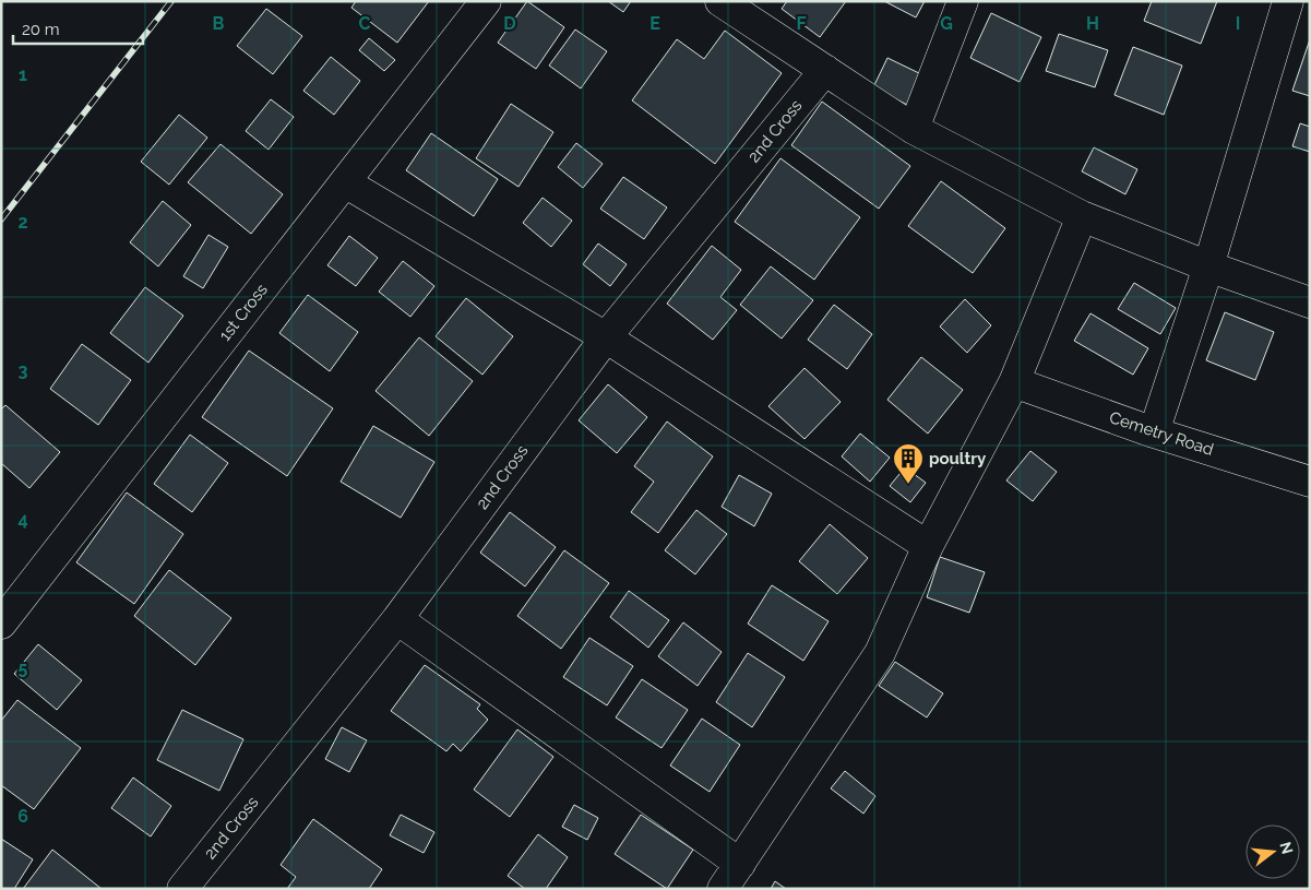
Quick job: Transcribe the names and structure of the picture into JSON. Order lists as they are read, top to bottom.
{
  "streets": {
    "street": ["2nd Cross", "1st Cross", "Cemetry Road"]
  },
  "places": {
    "building": ["poultry"]
  },
  "scale_bar": "20 m",
  "north": "right",
  "grid": {
    "columns": [
      "B",
      "C",
      "D",
      "E",
      "F",
      "G",
      "H",
      "I"
    ],
    "rows": [
      "1",
      "2",
      "3",
      "4",
      "5",
      "6"
    ]
  }
}
